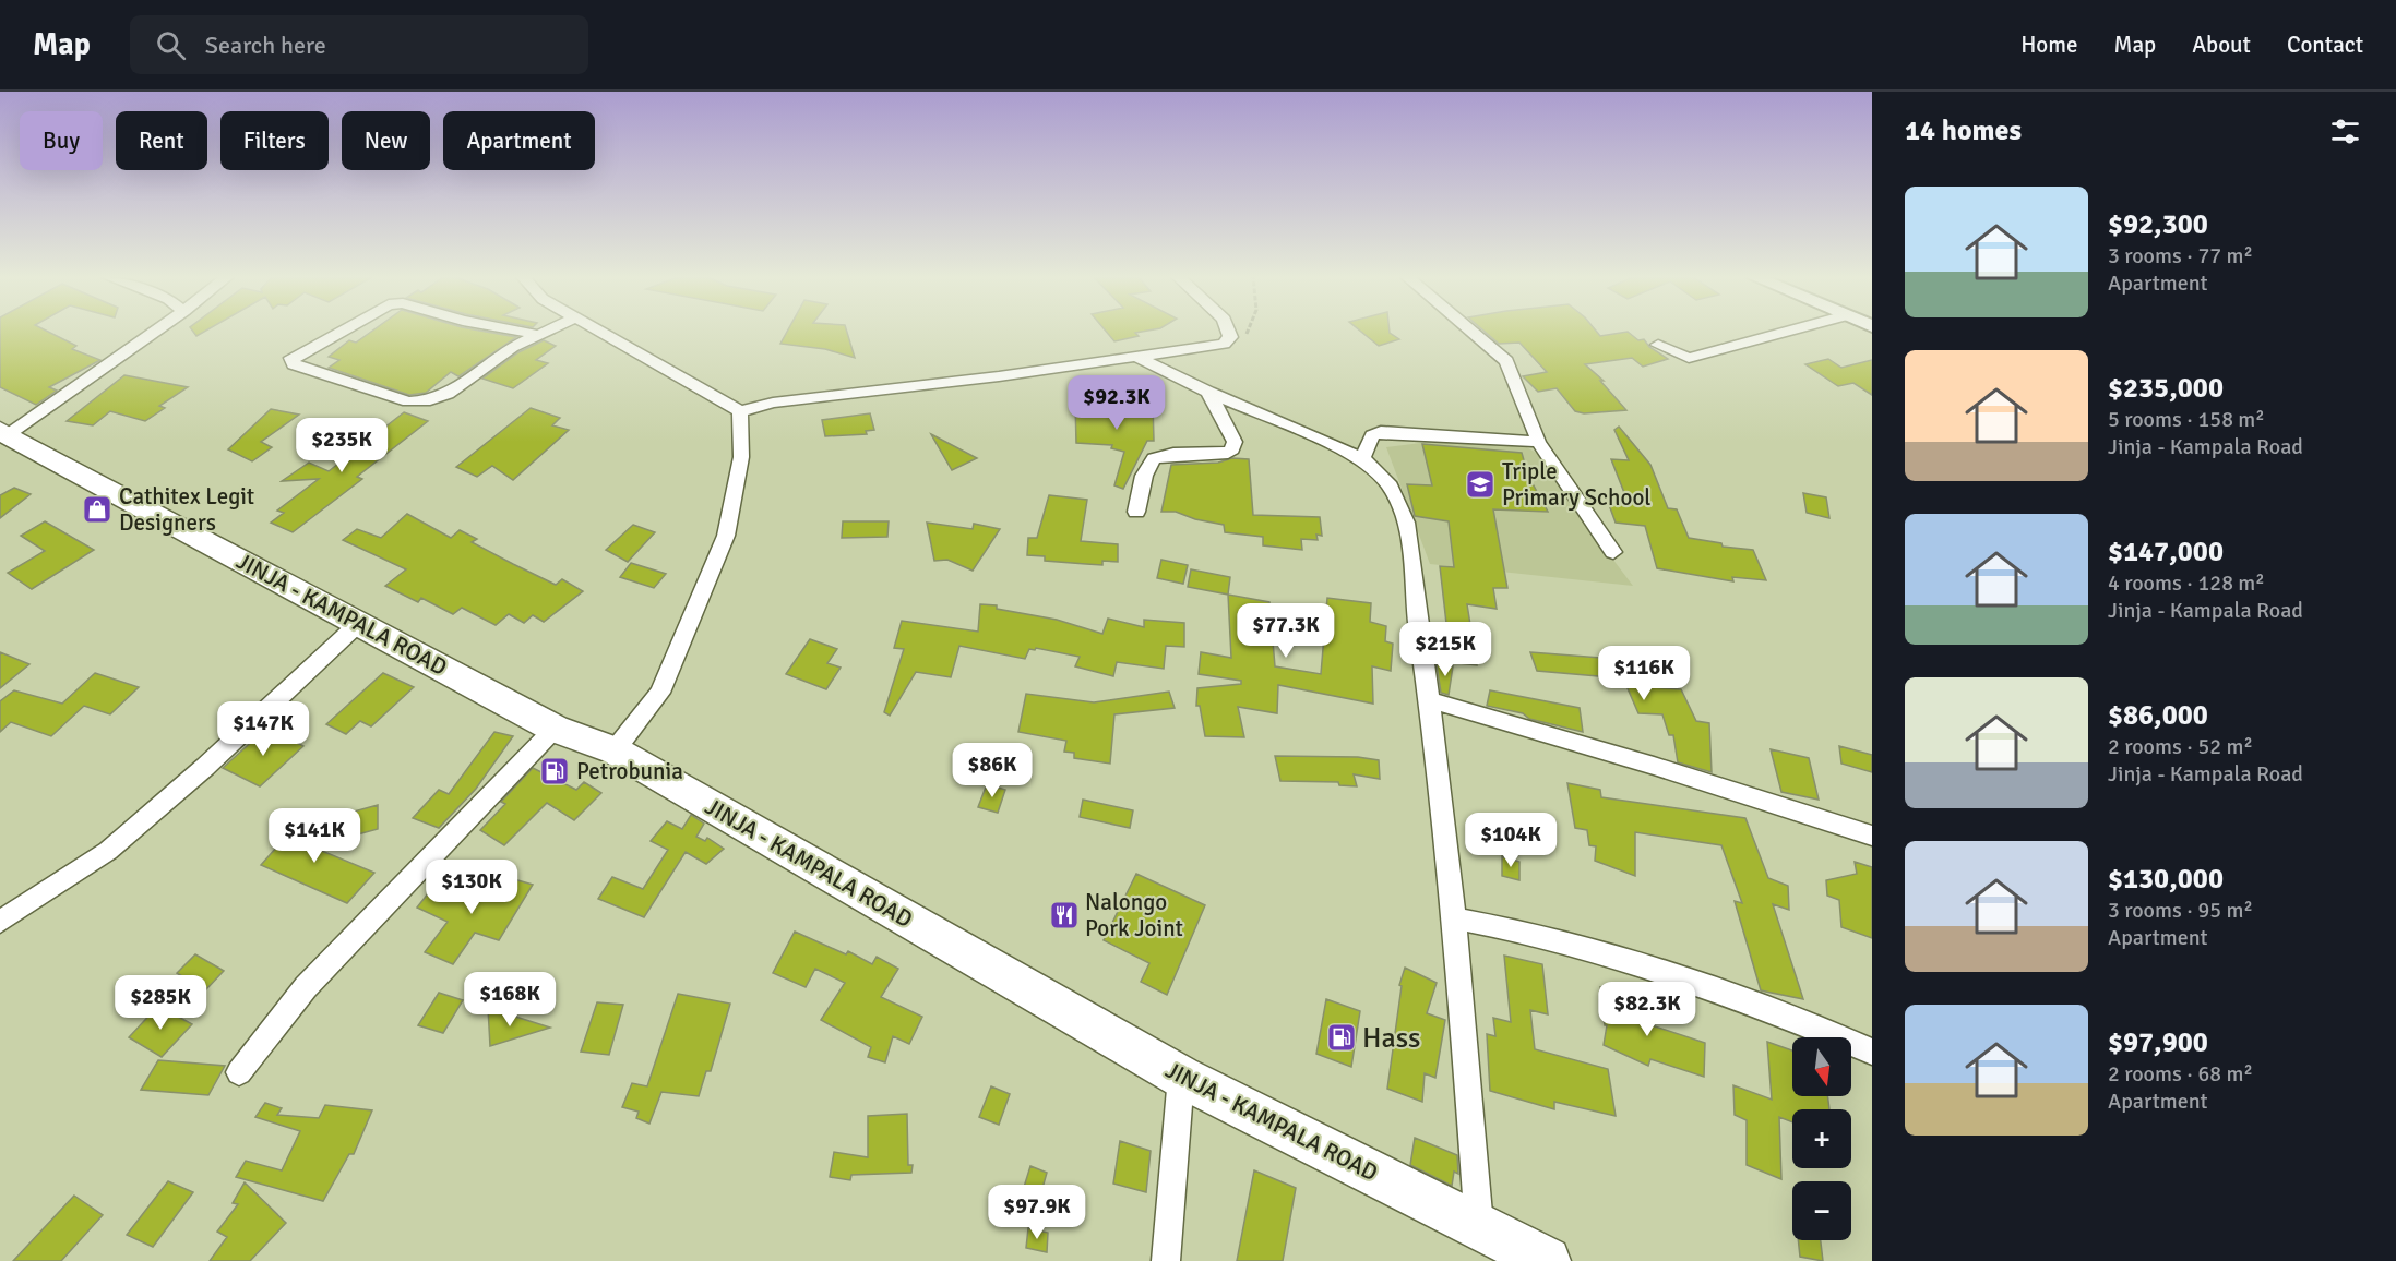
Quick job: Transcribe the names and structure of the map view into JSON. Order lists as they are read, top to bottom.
{
  "streets": {
    "highway": ["JINJA - KAMPALA ROAD"]
  },
  "places": {
    "school or university": ["Triple Primary School"],
    "shop": ["Cathitex Legit Designers"],
    "fuel station": ["Petrobunia", "Hass"],
    "restaurant": ["Nalongo Pork Joint"]
  },
  "north": "bottom",
  "page": {
    "header": "Map",
    "search": "Search here",
    "nav": [
      "Home",
      "Map",
      "About",
      "Contact"
    ],
    "heading": "14 homes",
    "chip": [
      "Buy",
      "Rent",
      "Filters",
      "New",
      "Apartment"
    ],
    "list": [
      {
        "name": "$92,300",
        "note": "3 rooms · 77 m² · Apartment"
      },
      {
        "name": "$235,000",
        "note": "5 rooms · 158 m² · Jinja - Kampala Road"
      },
      {
        "name": "$147,000",
        "note": "4 rooms · 128 m² · Jinja - Kampala Road"
      },
      {
        "name": "$86,000",
        "note": "2 rooms · 52 m² · Jinja - Kampala Road"
      },
      {
        "name": "$130,000",
        "note": "3 rooms · 95 m² · Apartment"
      },
      {
        "name": "$97,900",
        "note": "2 rooms · 68 m² · Apartment"
      }
    ],
    "price": [
      "$92.3K",
      "$235K",
      "$77.3K",
      "$215K",
      "$116K",
      "$147K",
      "$86K",
      "$141K",
      "$104K",
      "$130K",
      "$168K",
      "$285K",
      "$82.3K",
      "$97.9K"
    ],
    "map_buttons": ["+", "−"]
  }
}
